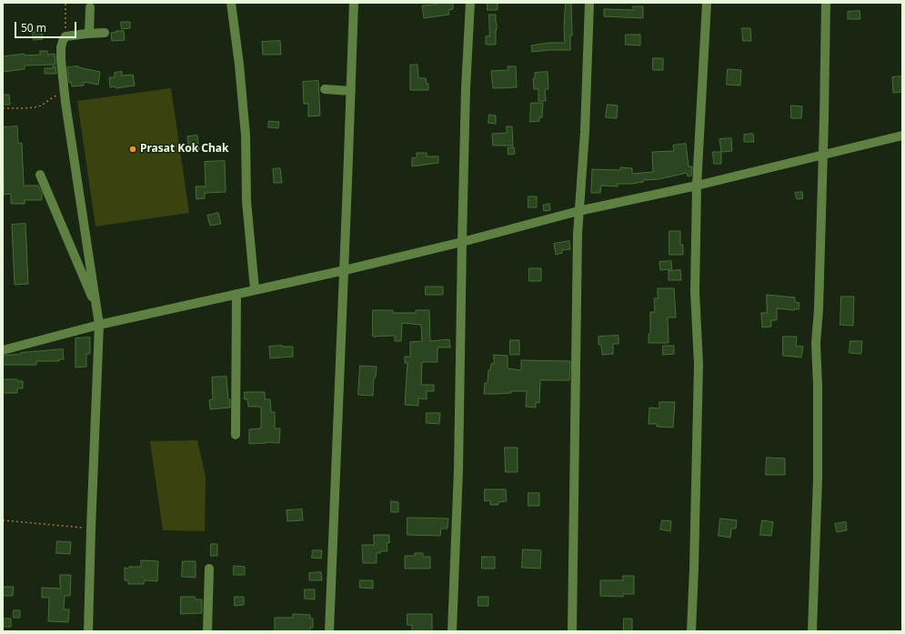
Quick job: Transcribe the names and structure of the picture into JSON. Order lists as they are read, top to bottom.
{
  "places": ["Prasat Kok Chak"],
  "scale_bar": "50 m"
}
